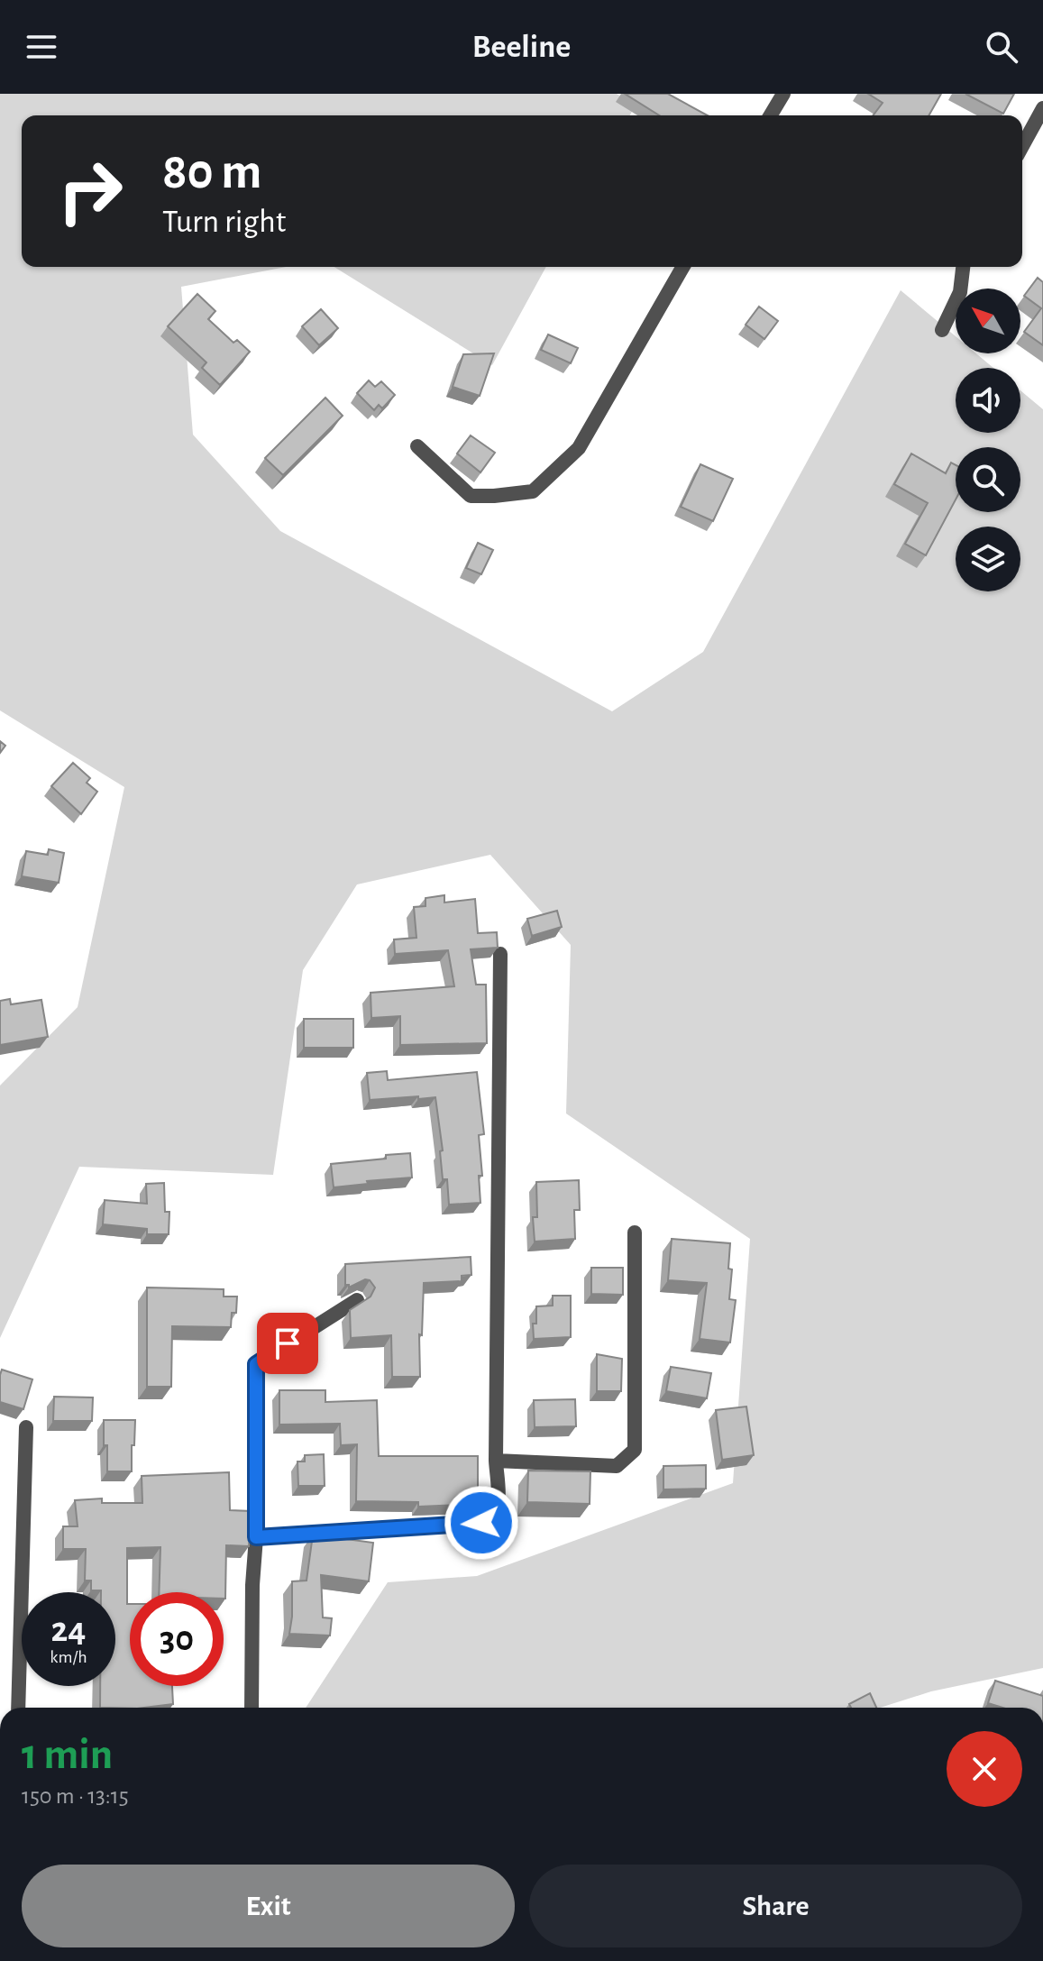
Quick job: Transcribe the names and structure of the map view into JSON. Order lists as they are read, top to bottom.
{
  "north": "top left",
  "page": {
    "header": "Beeline",
    "turn": ["80 m", "Turn right"],
    "speed": "24 km/h",
    "limit": "30",
    "heading": ["1 min", "150 m · 13:15"],
    "buttons": ["Exit", "Share"]
  }
}
